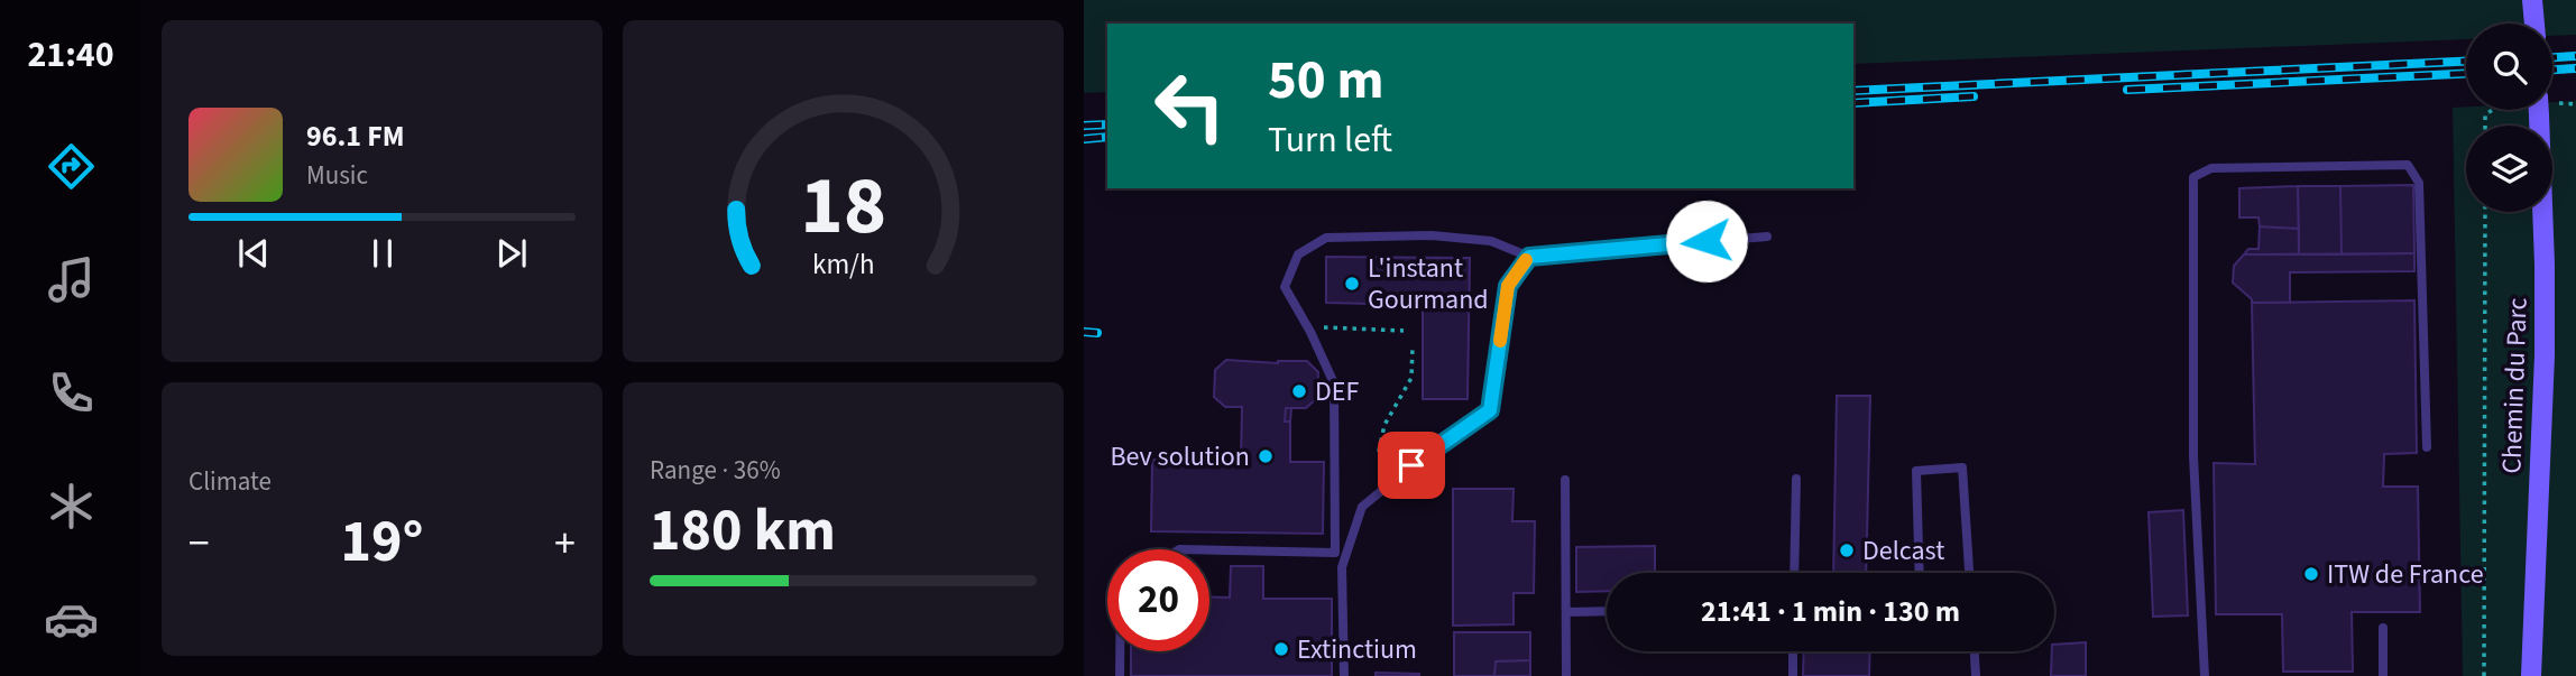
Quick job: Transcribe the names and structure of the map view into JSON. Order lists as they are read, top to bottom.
{
  "streets": {
    "main road": ["Chemin du Parc"]
  },
  "places": [
    "L'instant Gourmand",
    "DEF",
    "Bev solution",
    "Delcast",
    "ITW de France",
    "Extinctium"
  ],
  "page": {
    "tabs": "21:40",
    "turn": ["50 m", "Turn left"],
    "song": ["96.1 FM", "Music"],
    "tile": [
      "Climate",
      ["Range · 36%", "180 km"]
    ],
    "heat": ["−", "19°", "+"],
    "limit": "20",
    "trip": "21:41 · 1 min · 130 m",
    "gauge": ["18", "km/h"]
  }
}
